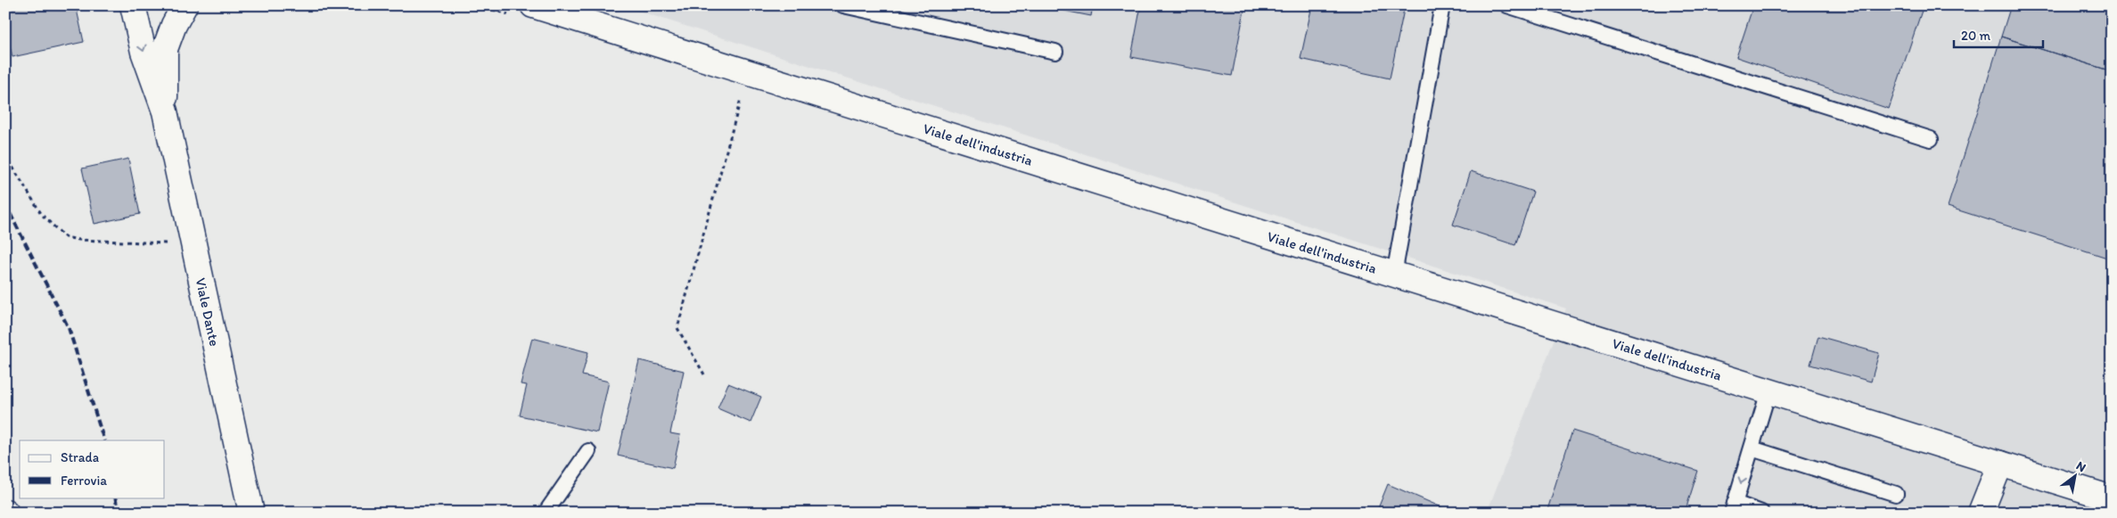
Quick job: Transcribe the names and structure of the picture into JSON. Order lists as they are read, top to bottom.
{
  "streets": {
    "street": ["Viale dell'industria", "Viale Dante"]
  },
  "legend": ["Strada", "Ferrovia"],
  "scale_bar": "20 m",
  "north": "top right"
}
